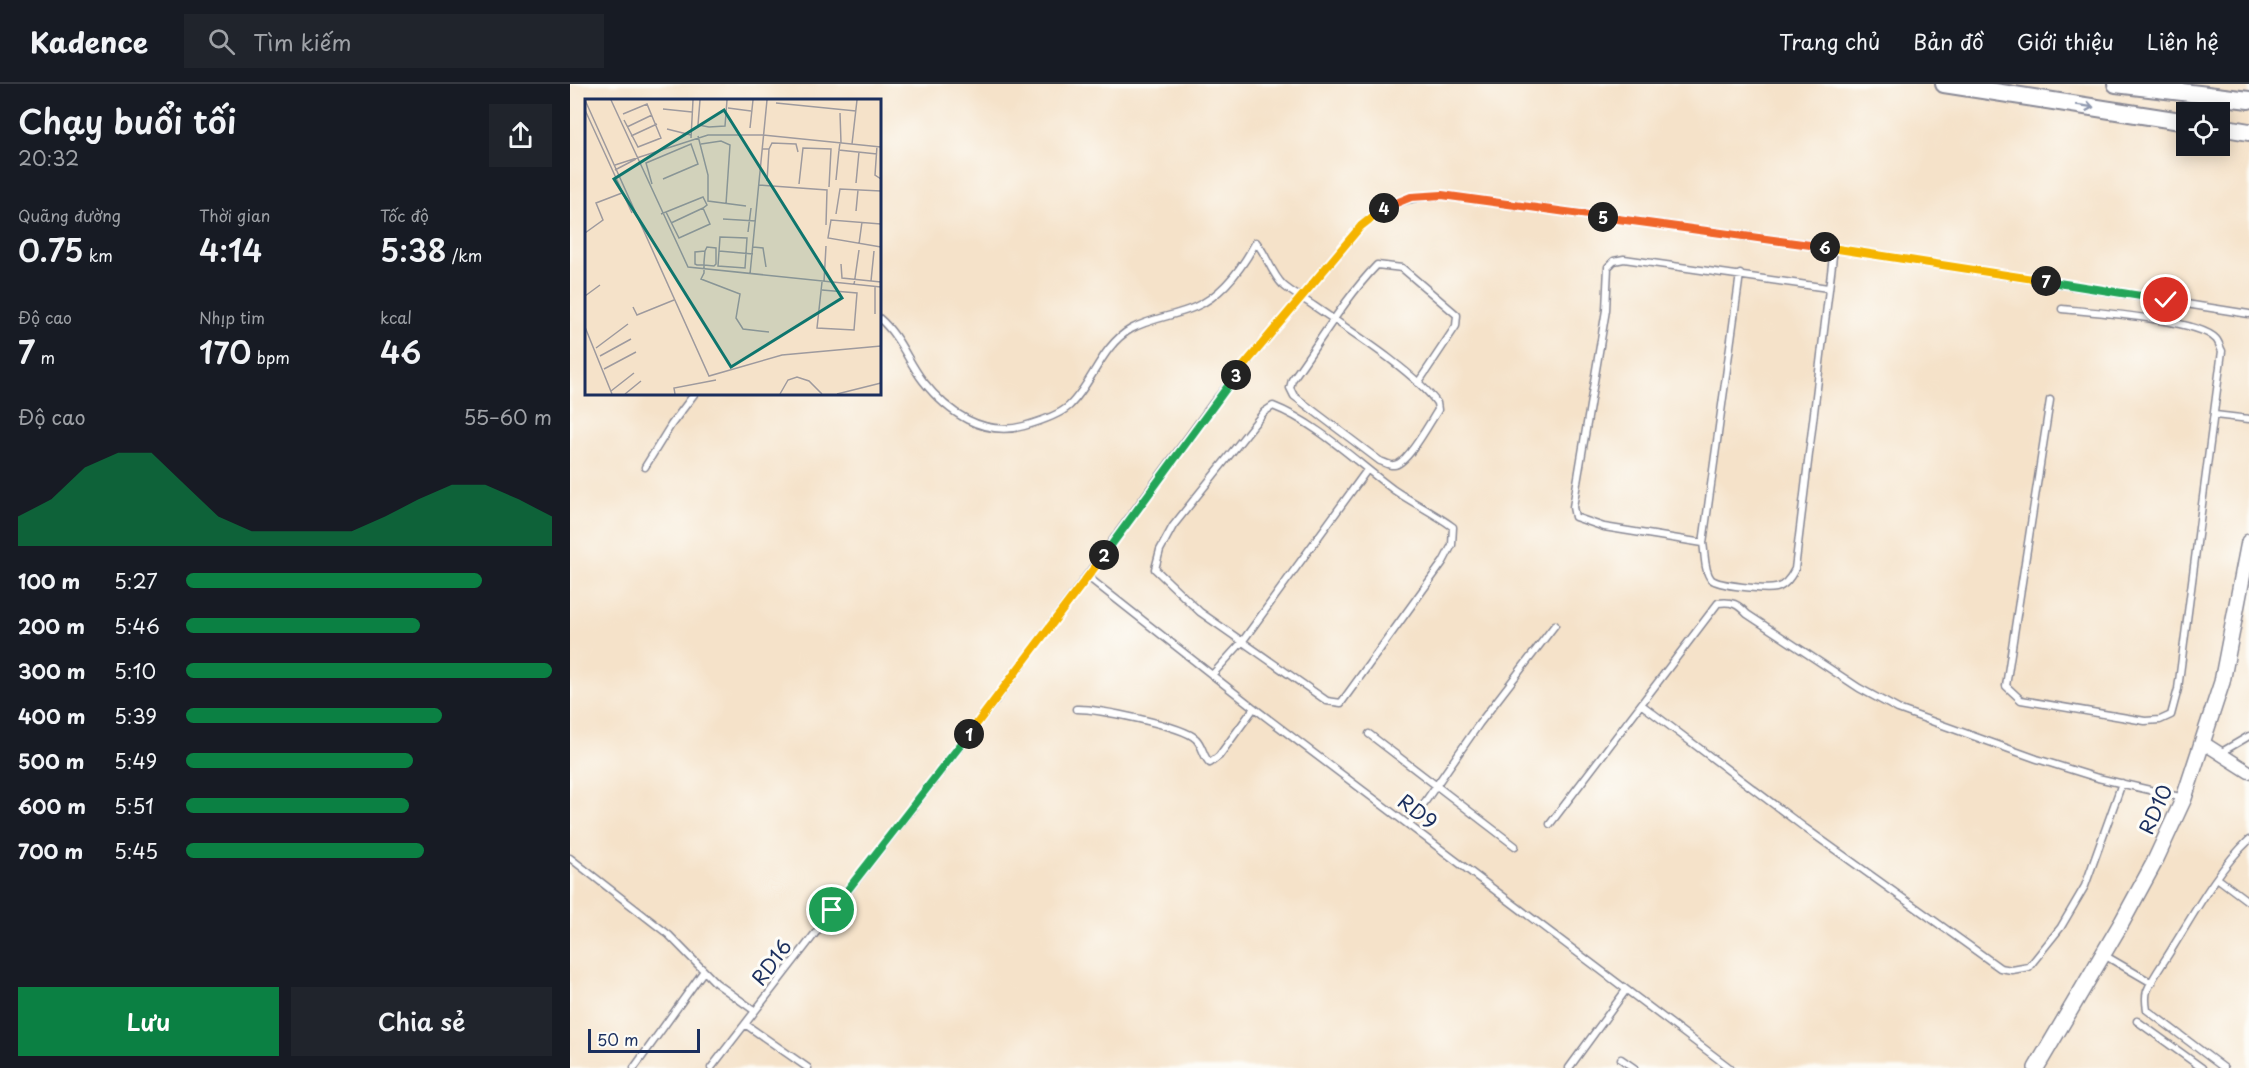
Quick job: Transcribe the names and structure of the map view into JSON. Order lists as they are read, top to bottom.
{
  "streets": {
    "street": ["RD10"],
    "lane": ["RD9", "RD16"]
  },
  "crossings": [
    ["RD9", "RD16"]
  ],
  "scale_bar": "50 m",
  "page": {
    "header": "Kadence",
    "search": "Tìm kiếm",
    "nav": [
      "Trang chủ",
      "Bản đồ",
      "Giới thiệu",
      "Liên hệ"
    ],
    "heading": ["Chạy buổi tối", "20:32"],
    "stats": [
      ["Quãng đường", "0.75 km"],
      ["Thời gian", "4:14"],
      ["Tốc độ", "5:38 /km"],
      ["Độ cao", "7 m"],
      ["Nhịp tim", "170 bpm"],
      ["kcal", "46"]
    ],
    "pins": [
      "4",
      "5",
      "6",
      "7",
      "3",
      "2",
      "1"
    ],
    "chart": ["Độ cao", "55–60 m"],
    "list": [
      {
        "name": "100 m",
        "note": "5:27"
      },
      {
        "name": "200 m",
        "note": "5:46"
      },
      {
        "name": "300 m",
        "note": "5:10"
      },
      {
        "name": "400 m",
        "note": "5:39"
      },
      {
        "name": "500 m",
        "note": "5:49"
      },
      {
        "name": "600 m",
        "note": "5:51"
      },
      {
        "name": "700 m",
        "note": "5:45"
      }
    ],
    "buttons": ["Lưu", "Chia sẻ"],
    "scale": "50 m"
  }
}
